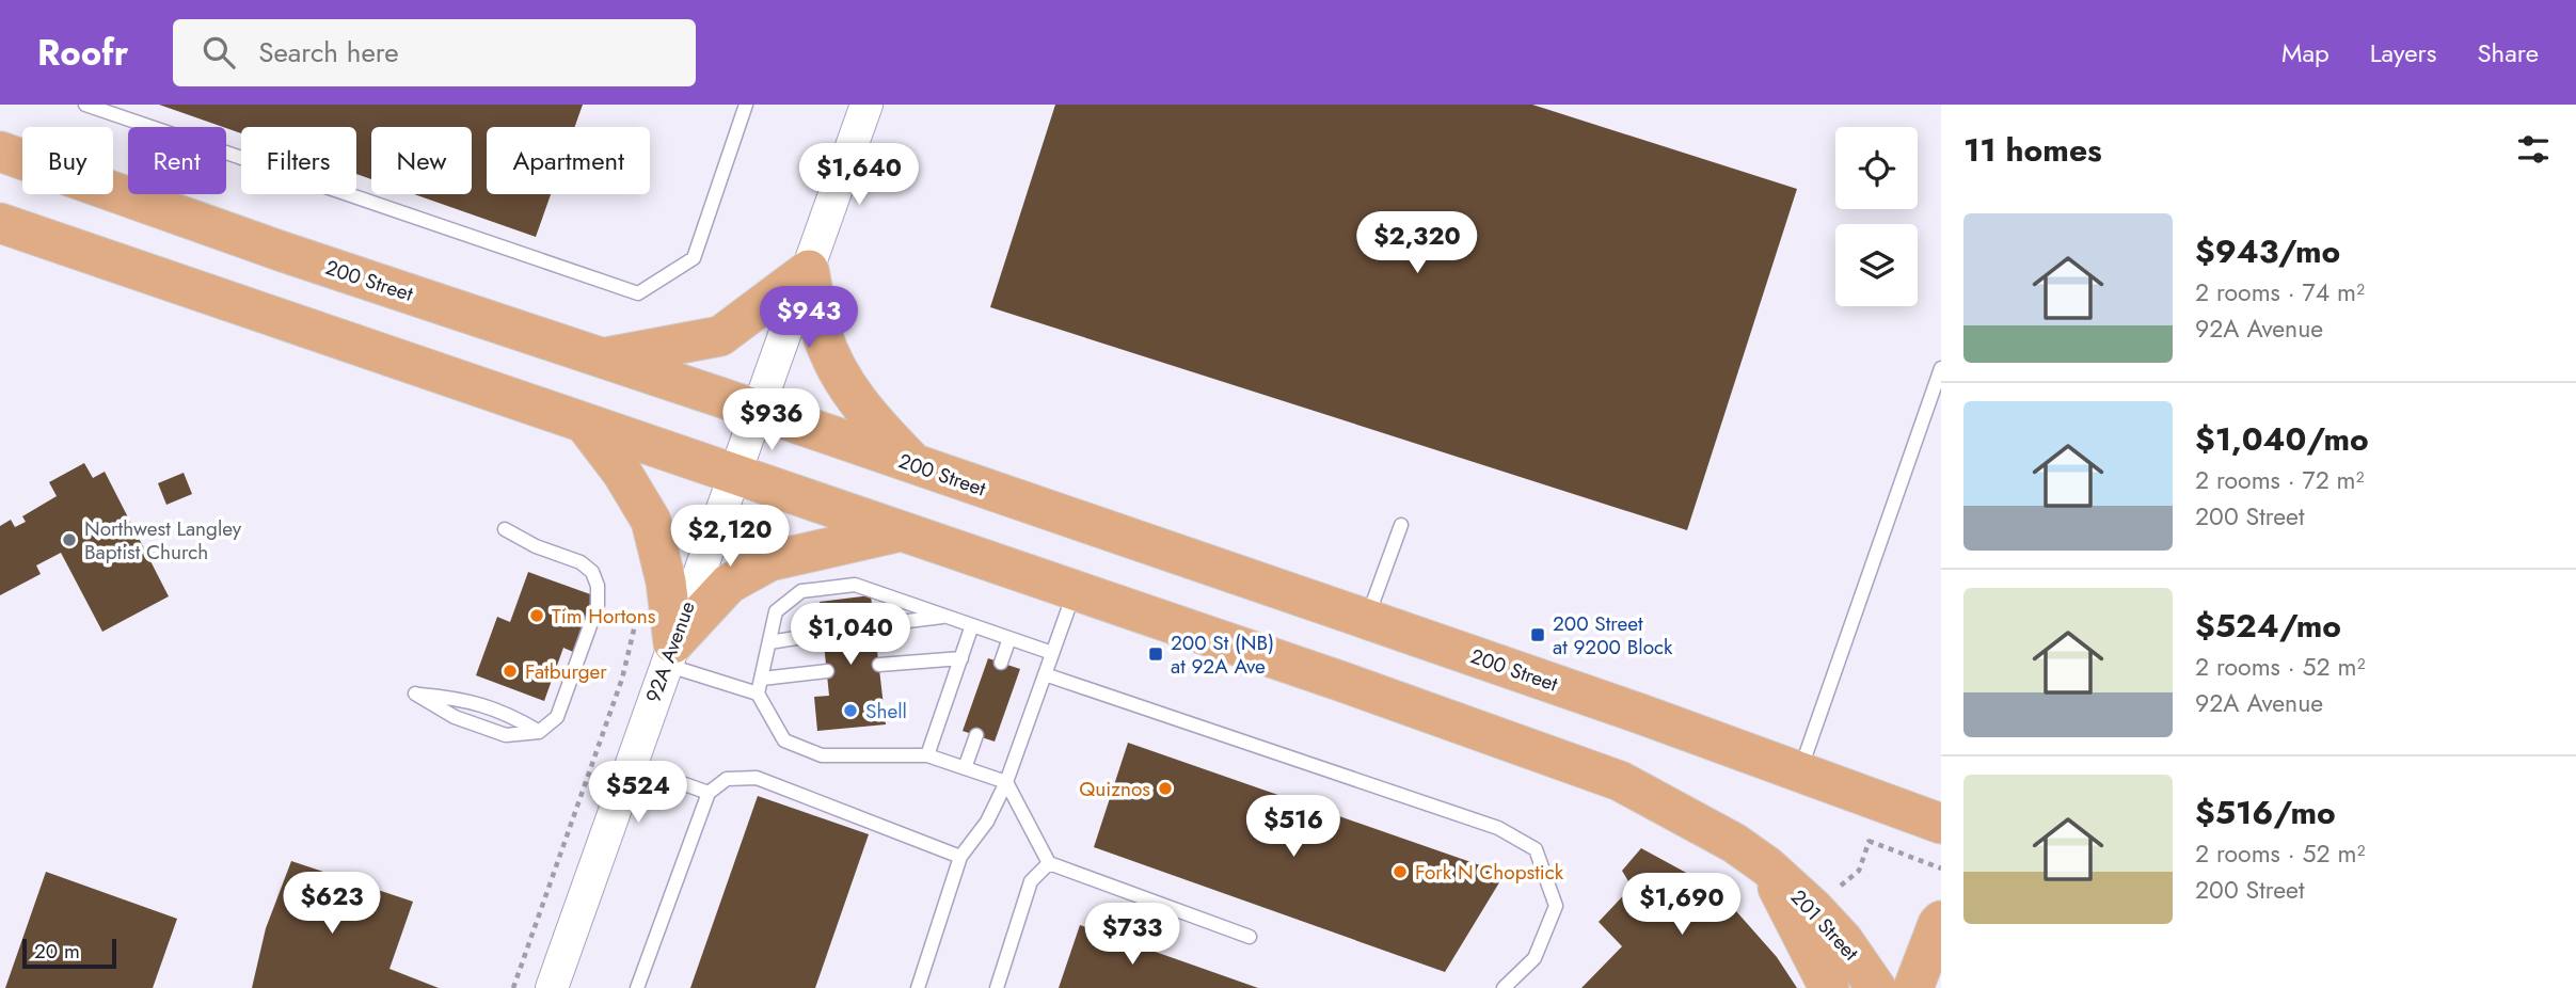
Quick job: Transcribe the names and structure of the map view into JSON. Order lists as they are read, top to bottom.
{
  "streets": {
    "main road": ["200 Street", "201 Street"],
    "street": ["92A Avenue"]
  },
  "crossings": [
    ["200 Street", "92A Avenue"]
  ],
  "places": {
    "other": [
      "Northwest Langley Baptist Church",
      "Tim Hortons",
      "Fatburger",
      "Shell",
      "Quiznos",
      "Fork N Chopstick"
    ],
    "transit": ["200 Street at 9200 Block", "200 St (NB) at 92A Ave"]
  },
  "scale_bar": "20 m",
  "page": {
    "header": "Roofr",
    "search": "Search here",
    "nav": ["Map", "Layers", "Share"],
    "heading": "11 homes",
    "chip": [
      "Buy",
      "Rent",
      "Filters",
      "New",
      "Apartment"
    ],
    "price": [
      "$1,640",
      "$2,320",
      "$943",
      "$936",
      "$2,120",
      "$1,040",
      "$524",
      "$516",
      "$623",
      "$1,690",
      "$733"
    ],
    "list": [
      {
        "name": "$943/mo",
        "note": "2 rooms · 74 m² · 92A Avenue"
      },
      {
        "name": "$1,040/mo",
        "note": "2 rooms · 72 m² · 200 Street"
      },
      {
        "name": "$524/mo",
        "note": "2 rooms · 52 m² · 92A Avenue"
      },
      {
        "name": "$516/mo",
        "note": "2 rooms · 52 m² · 200 Street"
      }
    ],
    "scale": "20 m"
  }
}
